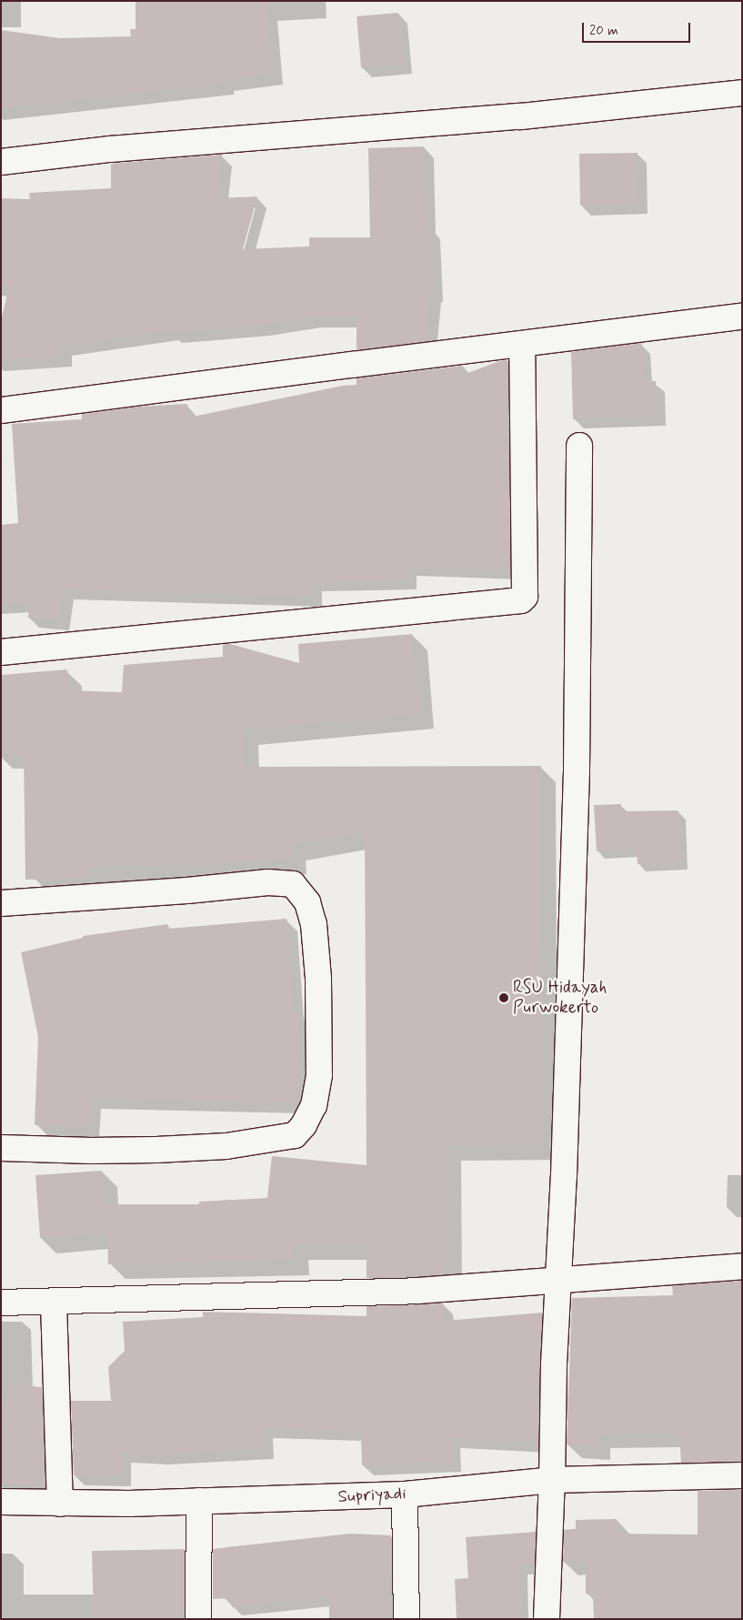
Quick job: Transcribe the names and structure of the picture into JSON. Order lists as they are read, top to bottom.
{
  "streets": {
    "street": ["Supriyadi"]
  },
  "places": ["RSU Hidayah Purwokerto"],
  "scale_bar": "20 m"
}
